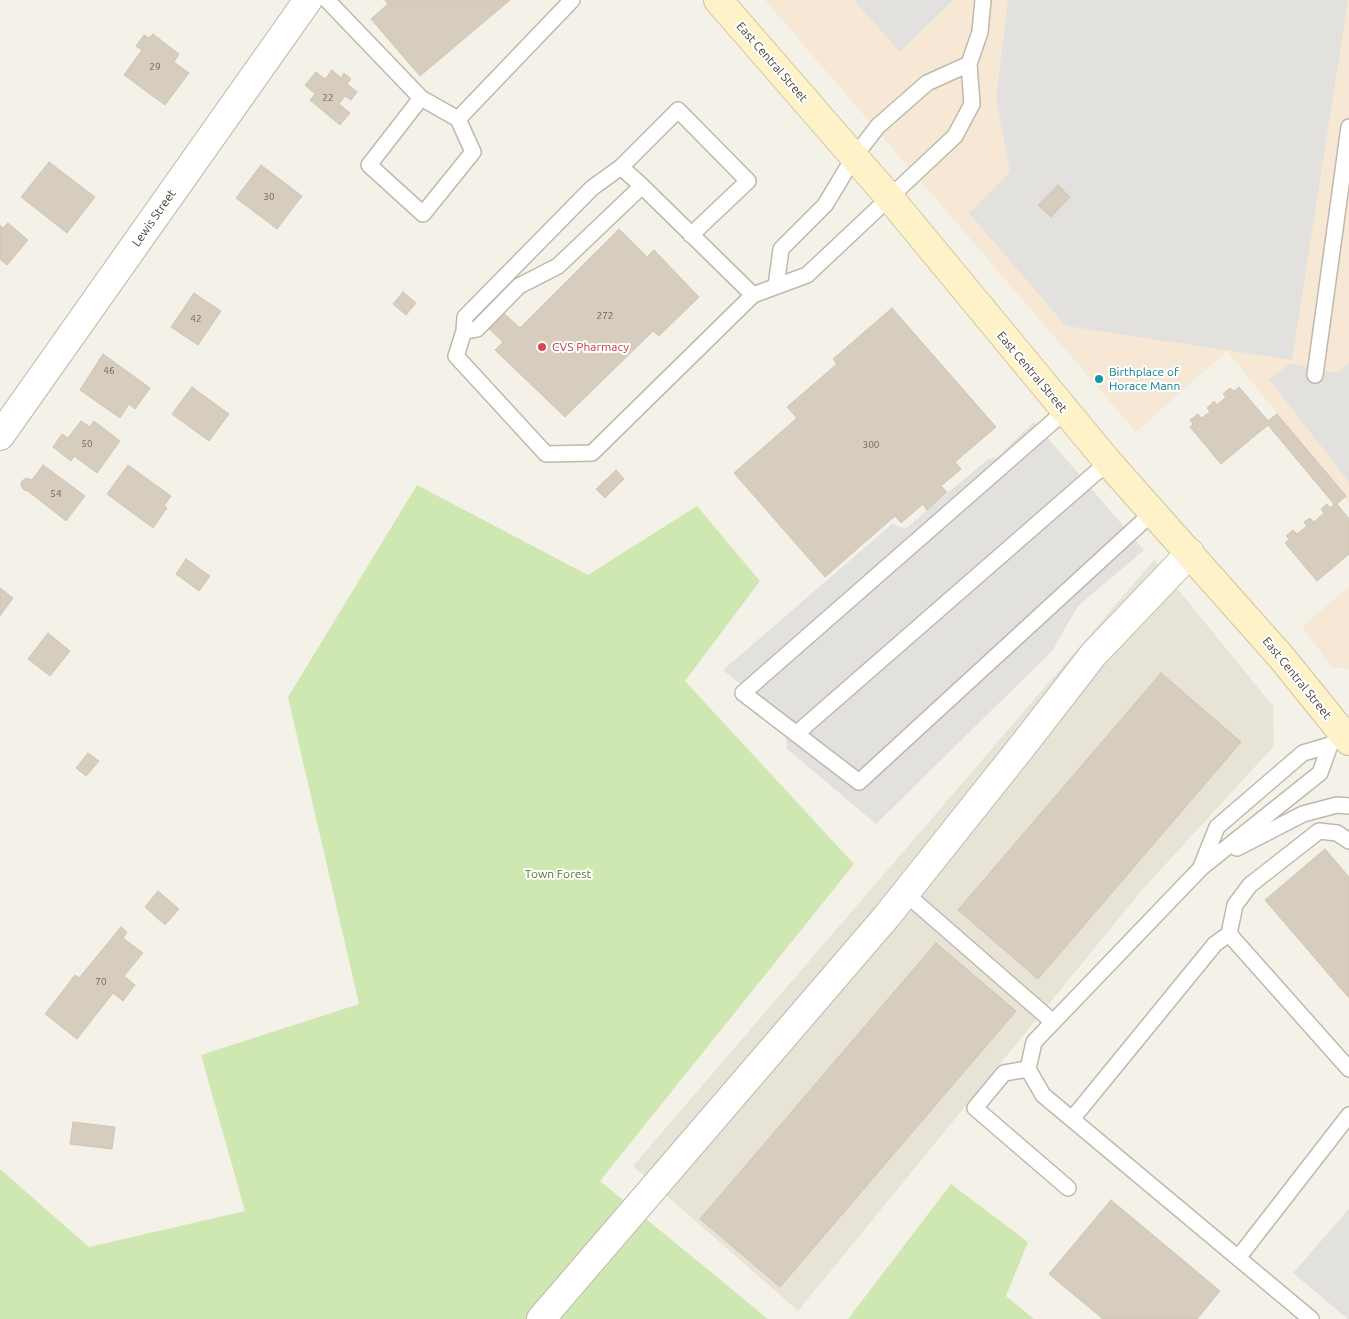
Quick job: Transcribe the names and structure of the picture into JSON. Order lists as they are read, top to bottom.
{
  "streets": {
    "main road": ["East Central Street"],
    "street": ["Lewis Street"]
  },
  "parks": ["Town Forest"],
  "places": ["CVS Pharmacy", "Birthplace of Horace Mann"],
  "house_numbers": [
    "29",
    "22",
    "30",
    "272",
    "42",
    "46",
    "50",
    "300",
    "54",
    "70"
  ]
}
